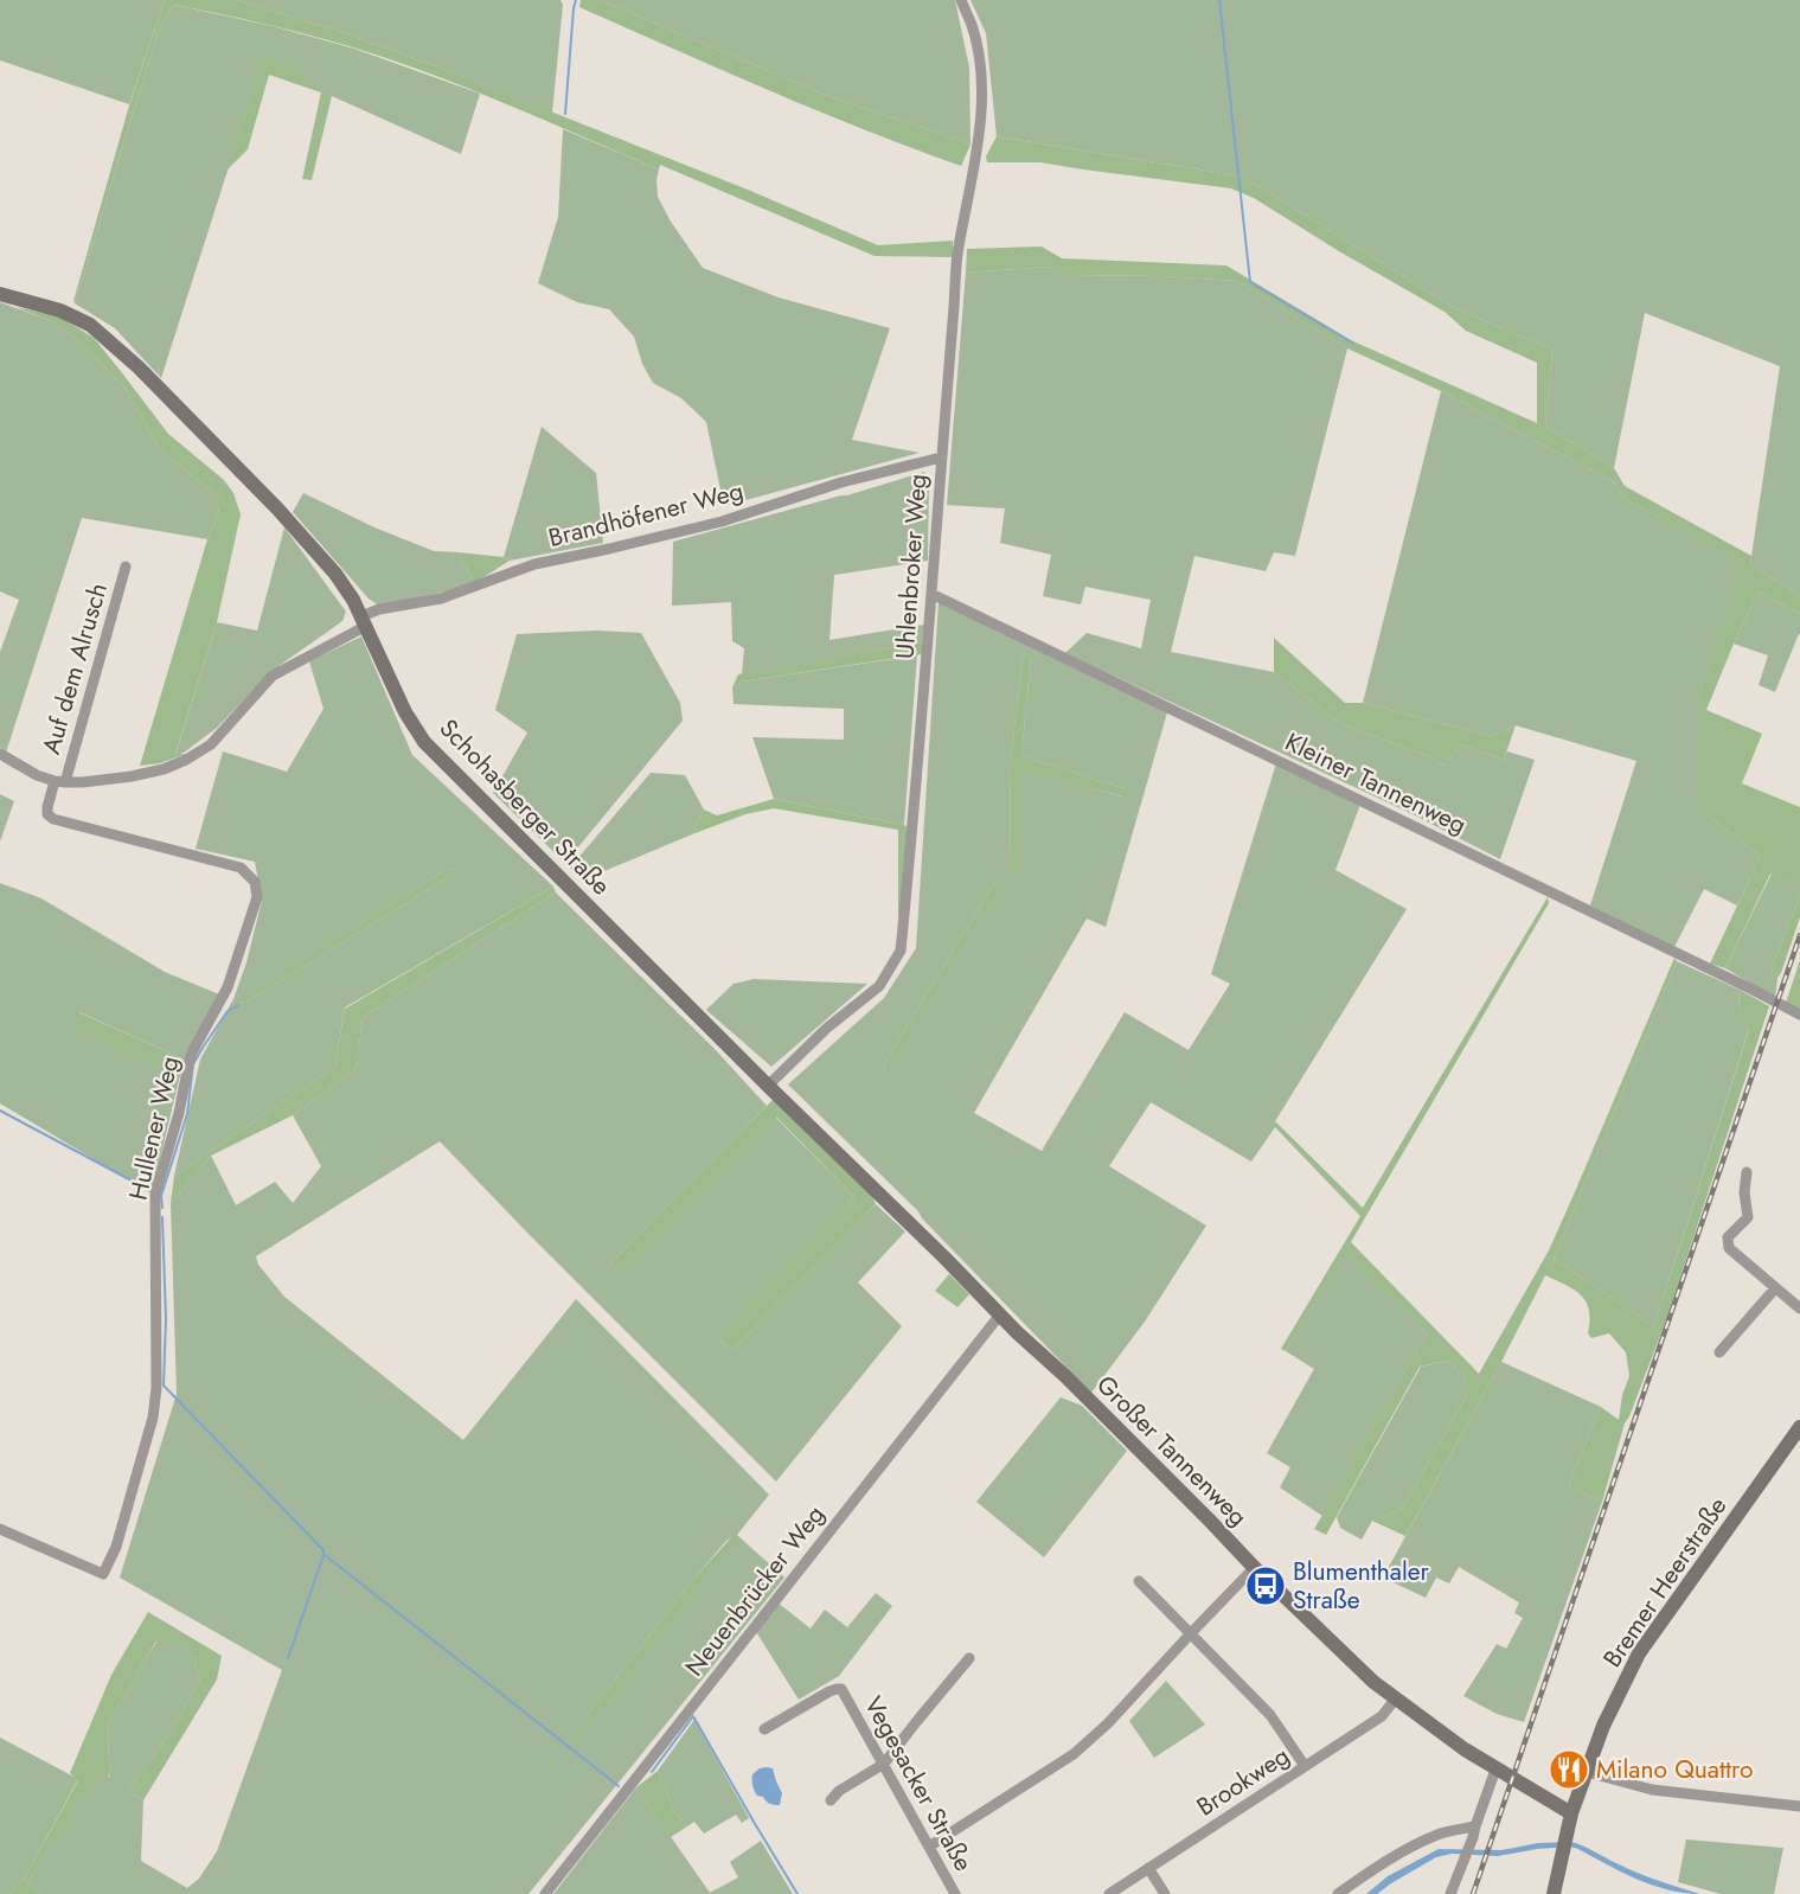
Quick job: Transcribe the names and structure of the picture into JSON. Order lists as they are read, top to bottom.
{
  "streets": {
    "street": [
      "Brandhöfener Weg",
      "Uhlenbroker Weg",
      "Auf dem Alrusch",
      "Kleiner Tannenweg",
      "Schohasberger Straße",
      "Hullener Weg",
      "Großer Tannenweg",
      "Bremer Heerstraße",
      "Neuenbrücker Weg",
      "Brookweg",
      "Vegesacker Straße"
    ]
  },
  "crossings": [
    ["Brandhöfener Weg", "Uhlenbroker Weg"],
    ["Brandhöfener Weg", "Auf dem Alrusch"],
    ["Brandhöfener Weg", "Schohasberger Straße"],
    ["Brandhöfener Weg", "Hullener Weg"],
    ["Uhlenbroker Weg", "Kleiner Tannenweg"],
    ["Uhlenbroker Weg", "Schohasberger Straße"],
    ["Uhlenbroker Weg", "Großer Tannenweg"],
    ["Auf dem Alrusch", "Hullener Weg"],
    ["Schohasberger Straße", "Großer Tannenweg"],
    ["Großer Tannenweg", "Bremer Heerstraße"],
    ["Großer Tannenweg", "Neuenbrücker Weg"],
    ["Großer Tannenweg", "Brookweg"]
  ],
  "places": {
    "bus stop": ["Blumenthaler Straße"],
    "restaurant": ["Milano Quattro"]
  }
}
